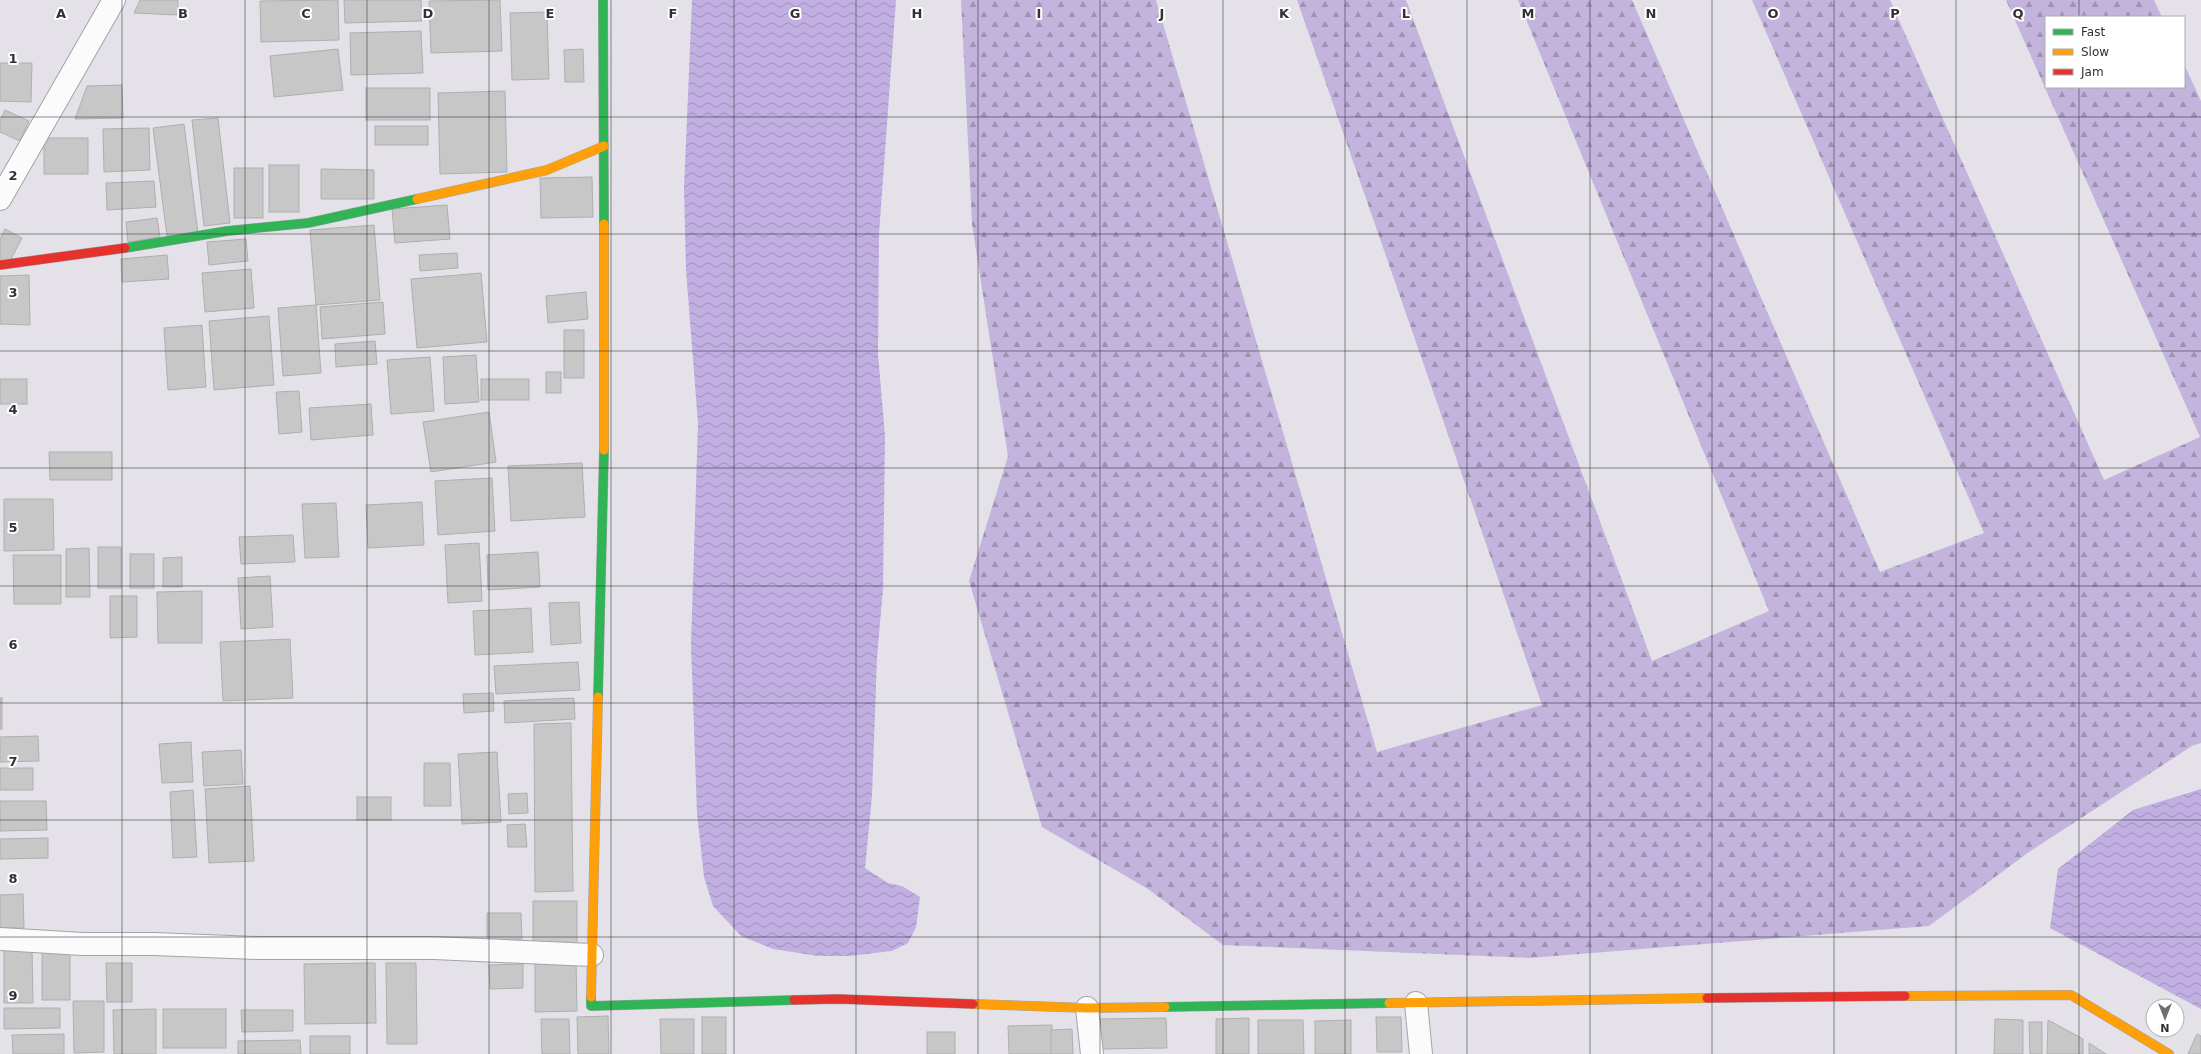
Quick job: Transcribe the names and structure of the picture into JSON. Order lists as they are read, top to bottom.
{
  "legend": ["Fast", "Slow", "Jam"],
  "north": "bottom",
  "grid": {
    "columns": [
      "A",
      "B",
      "C",
      "D",
      "E",
      "F",
      "G",
      "H",
      "I",
      "J",
      "K",
      "L",
      "M",
      "N",
      "O",
      "P",
      "Q"
    ],
    "rows": [
      "1",
      "2",
      "3",
      "4",
      "5",
      "6",
      "7",
      "8",
      "9"
    ]
  }
}
